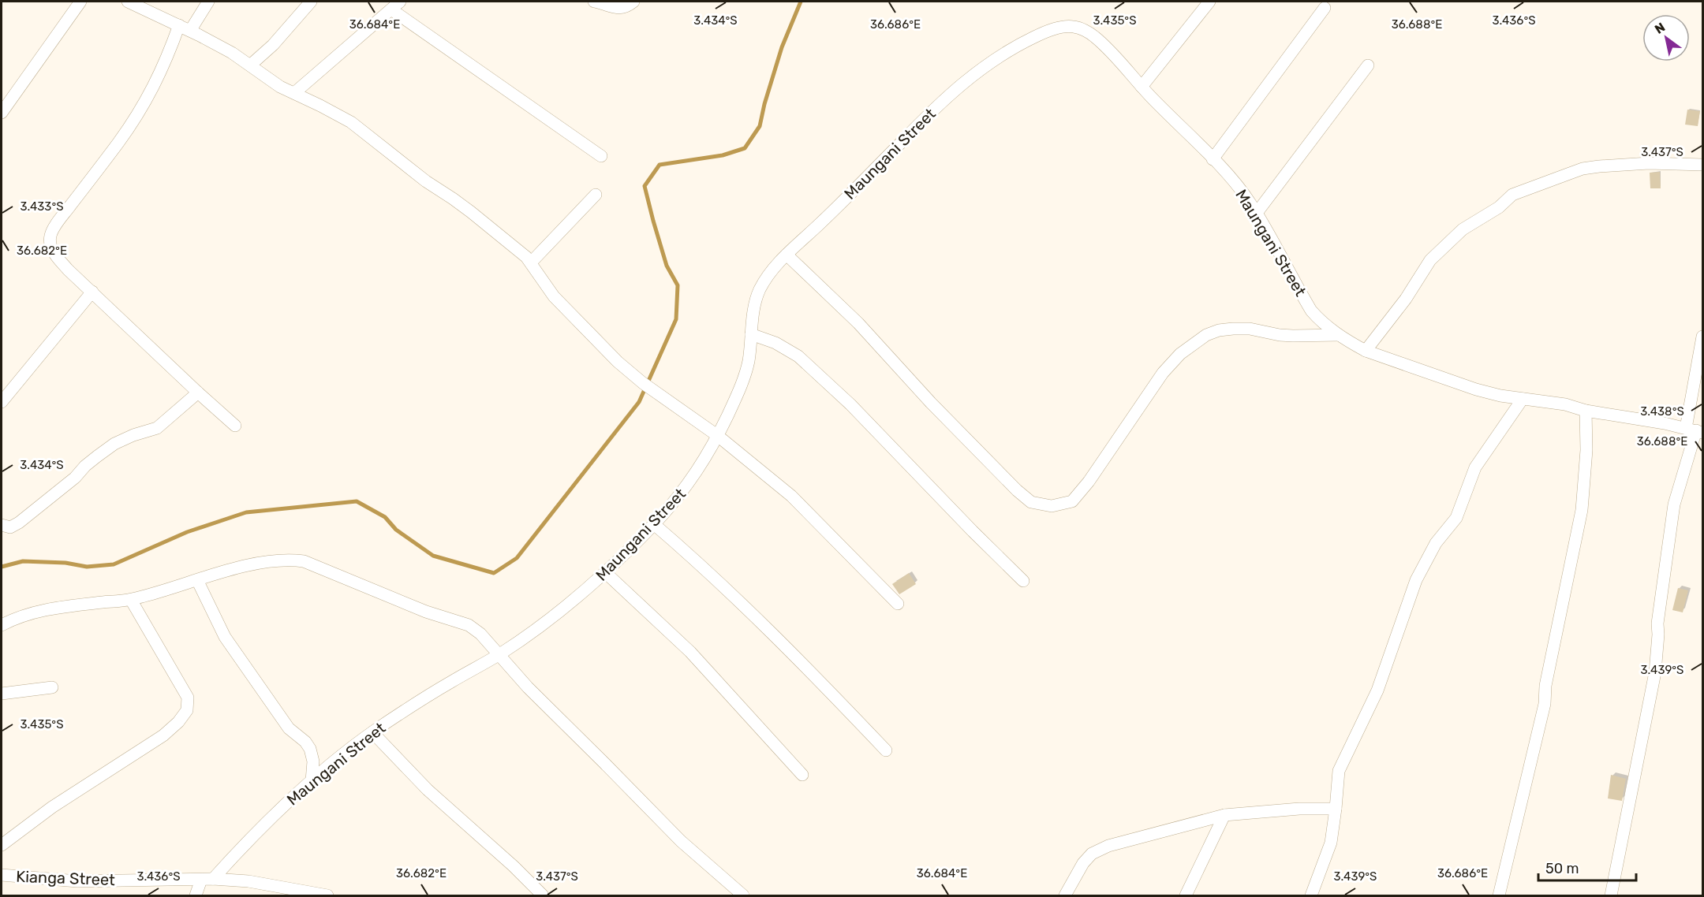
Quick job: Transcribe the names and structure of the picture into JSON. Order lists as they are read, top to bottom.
{
  "streets": {
    "street": ["Maungani Street", "Kianga Street"]
  },
  "crossings": [
    ["Maungani Street", "Kianga Street"]
  ],
  "scale_bar": "50 m",
  "north": "top left",
  "coordinates": [
    "3.434°S",
    "3.435°S",
    "3.436°S",
    "36.684°E",
    "36.686°E",
    "36.688°E",
    "3.437°S",
    "3.433°S",
    "36.682°E",
    "3.438°S",
    "3.439°S"
  ]
}
